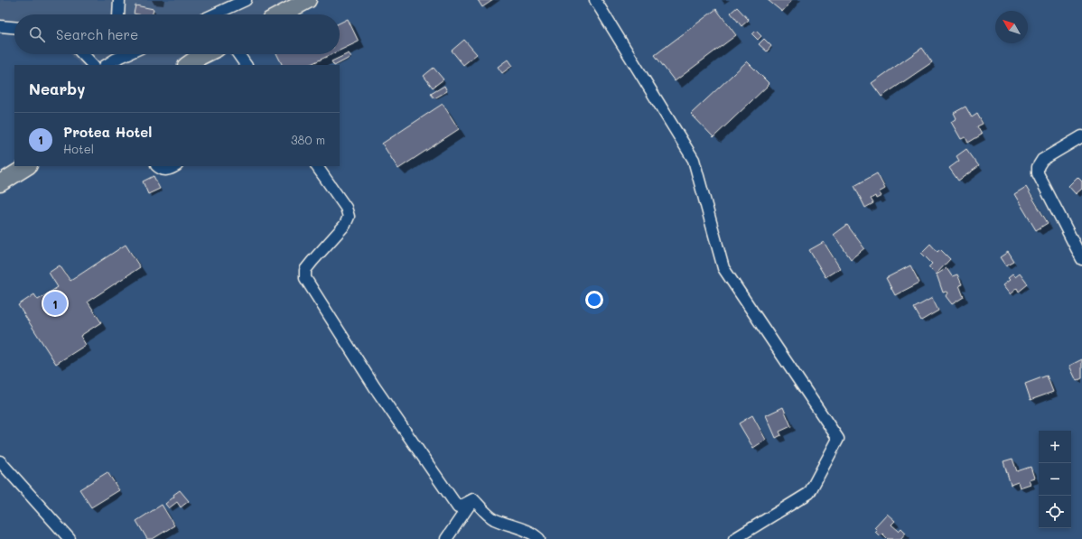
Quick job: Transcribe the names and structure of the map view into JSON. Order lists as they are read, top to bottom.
{
  "north": "top left",
  "page": {
    "search": "Search here",
    "heading": "Nearby",
    "list": [
      {
        "mark": "1",
        "name": "Protea Hotel",
        "note": "Hotel",
        "value": "380 m"
      }
    ],
    "pins": "1",
    "map_buttons": ["+", "−"]
  }
}
